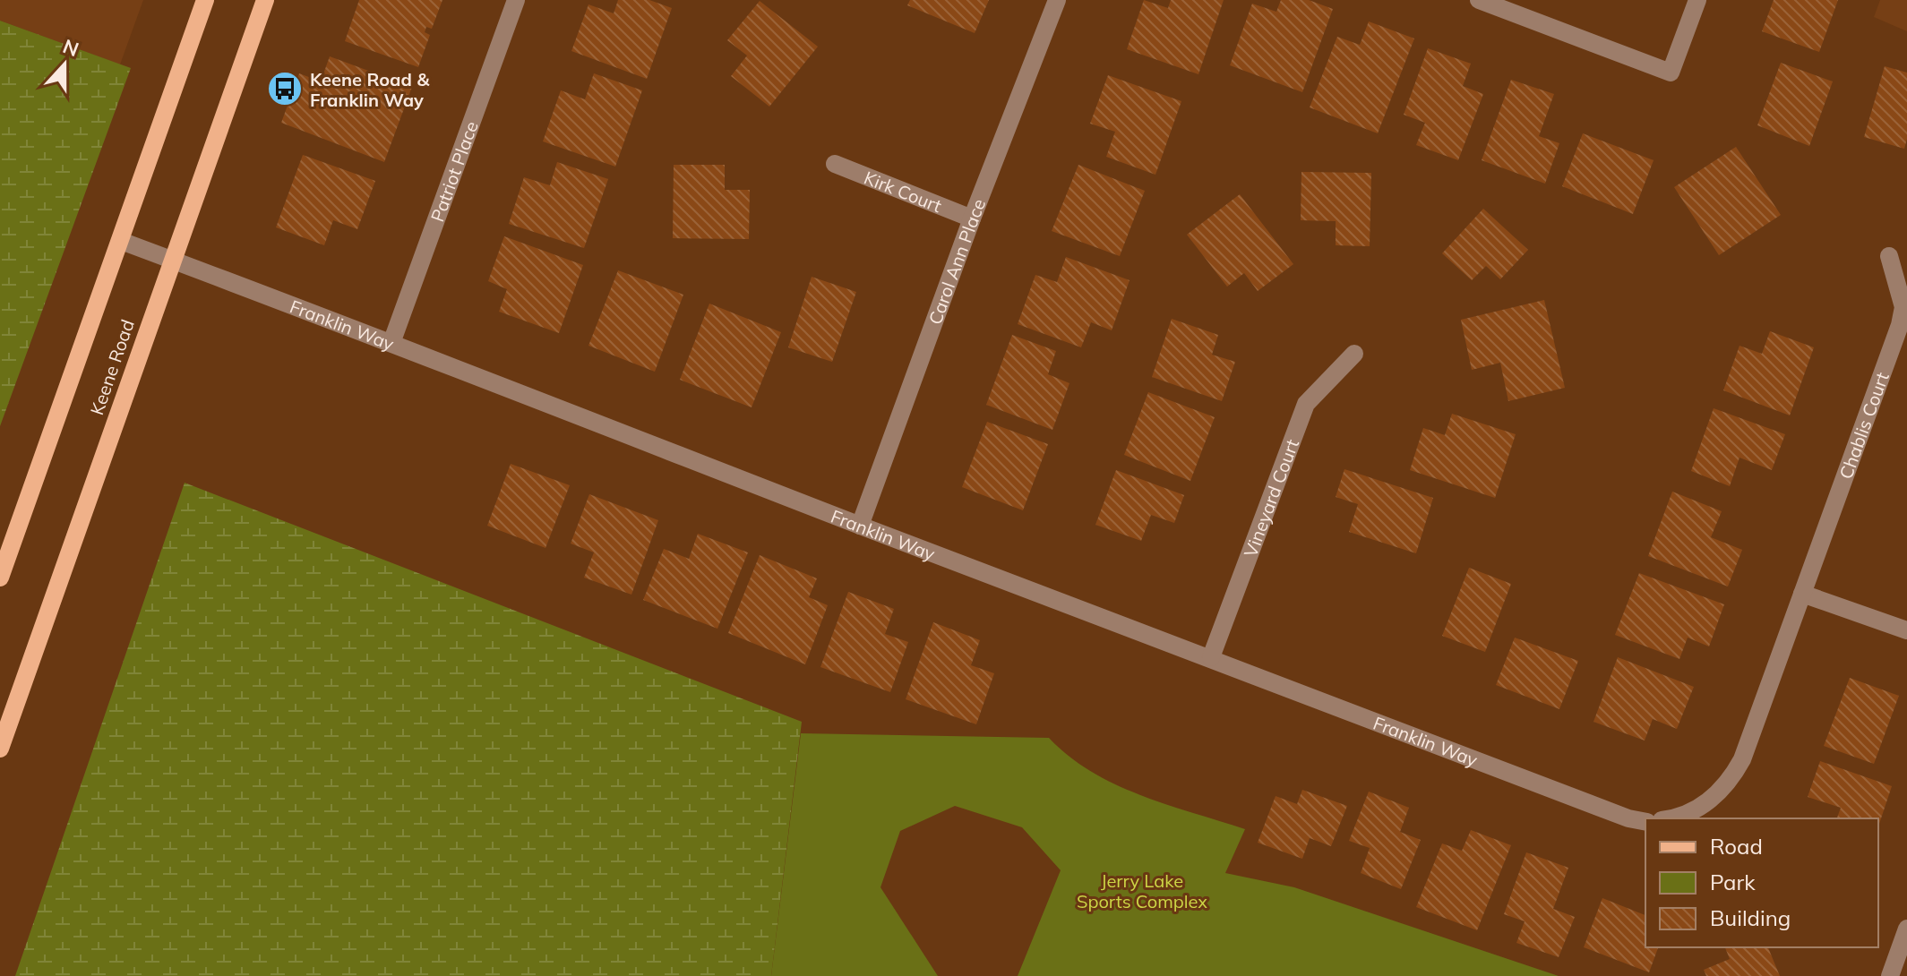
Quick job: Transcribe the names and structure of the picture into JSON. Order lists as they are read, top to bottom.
{
  "streets": {
    "main road": ["Keene Road"],
    "street": [
      "Patriot Place",
      "Kirk Court",
      "Carol Ann Place",
      "Franklin Way",
      "Chablis Court",
      "Vineyard Court"
    ]
  },
  "crossings": [
    ["Patriot Place", "Franklin Way"],
    ["Kirk Court", "Carol Ann Place"],
    ["Carol Ann Place", "Franklin Way"],
    ["Franklin Way", "Keene Road"],
    ["Franklin Way", "Vineyard Court"]
  ],
  "parks": ["Jerry Lake Sports Complex"],
  "places": {
    "bus stop": ["Keene Road & Franklin Way"]
  },
  "legend": ["Road", "Park", "Building"],
  "north": "top"
}
